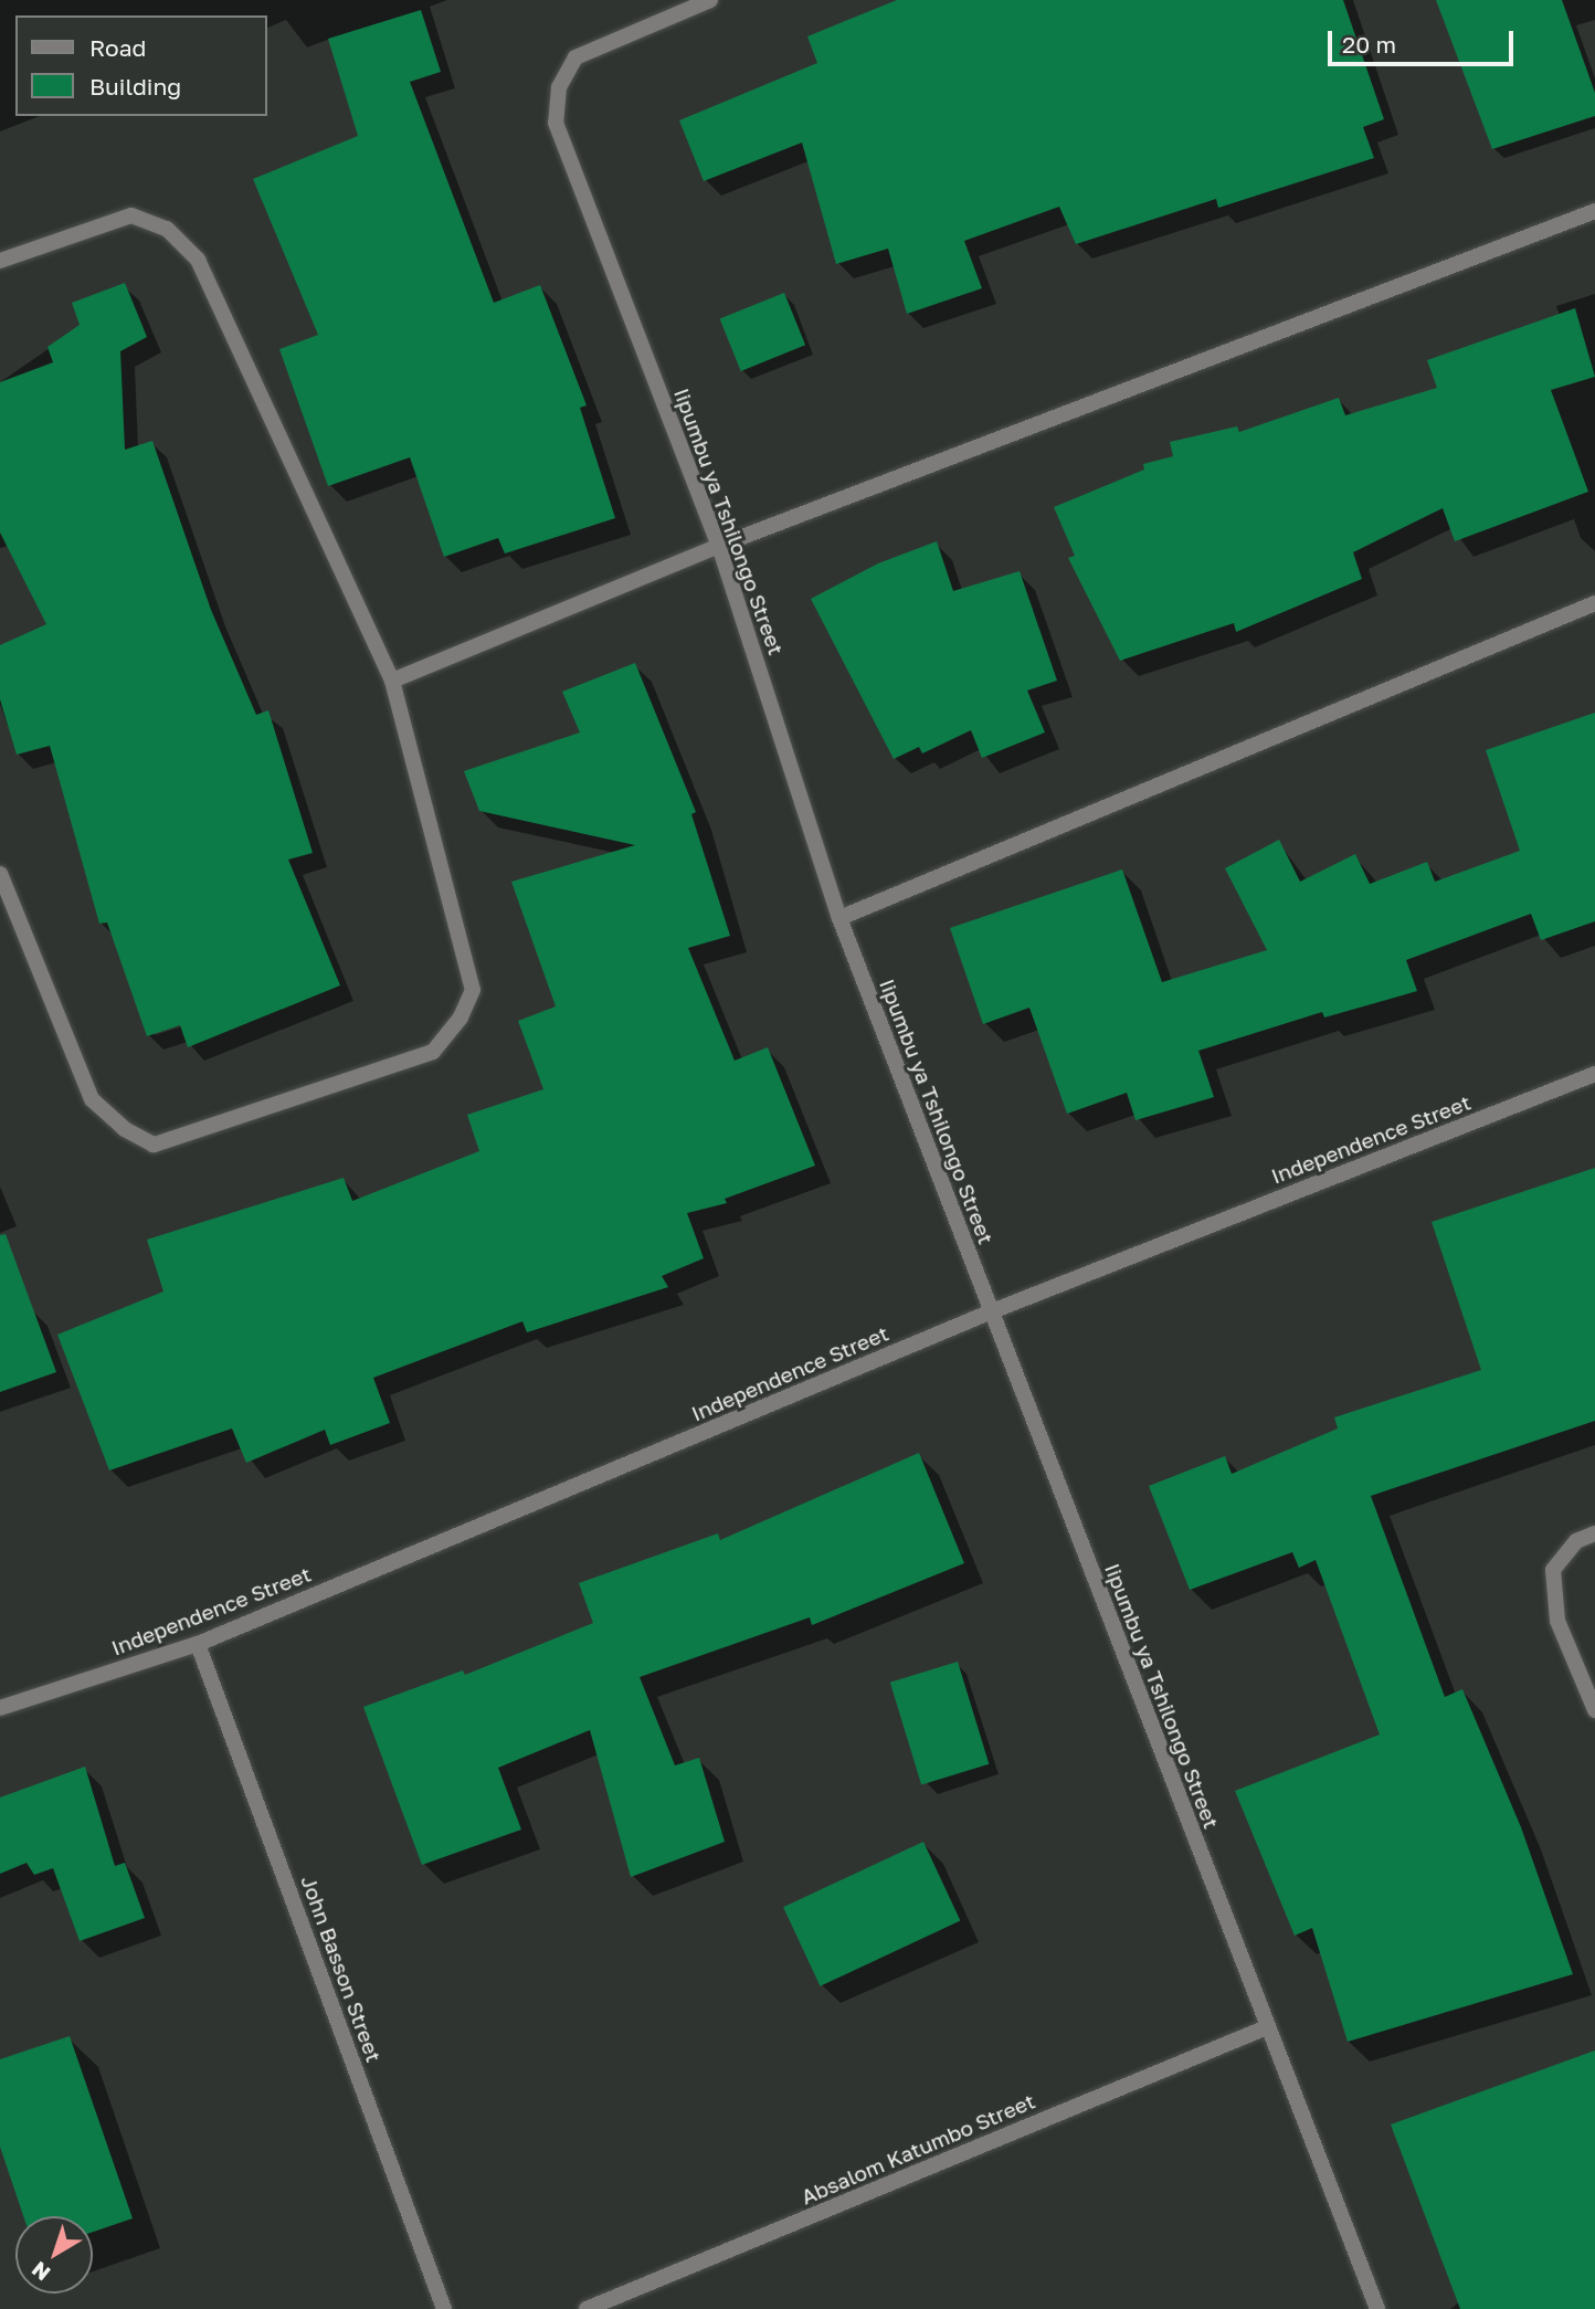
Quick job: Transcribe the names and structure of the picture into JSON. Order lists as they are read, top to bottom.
{
  "streets": {
    "street": [
      "Iipumbu ya Tshilongo Street",
      "Independence Street",
      "John Basson Street",
      "Absalom Katumbo Street"
    ]
  },
  "crossings": [
    ["Iipumbu ya Tshilongo Street", "Independence Street"],
    ["Iipumbu ya Tshilongo Street", "Absalom Katumbo Street"],
    ["Independence Street", "John Basson Street"]
  ],
  "legend": ["Road", "Building"],
  "scale_bar": "20 m",
  "north": "bottom left"
}
